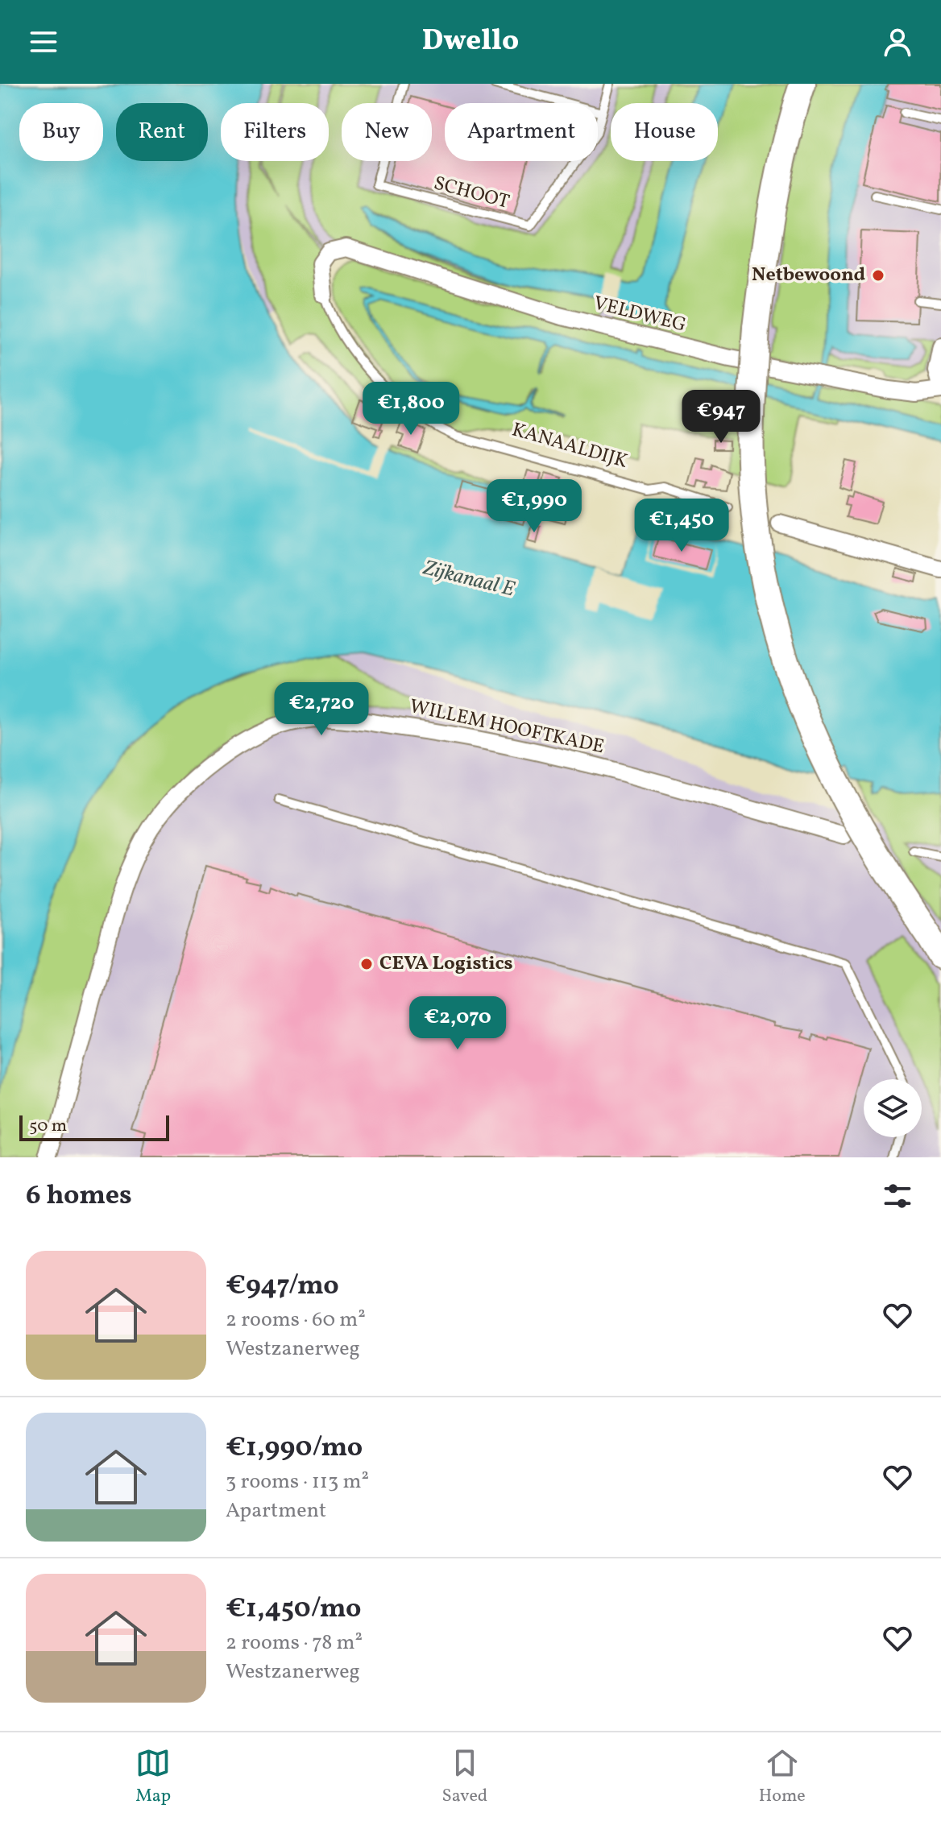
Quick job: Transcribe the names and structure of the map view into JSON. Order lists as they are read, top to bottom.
{
  "streets": {
    "street": ["VELDWEG", "KANAALDIJK", "WILLEM HOOFTKADE"],
    "lane": ["SCHOOT"]
  },
  "crossings": [
    ["VELDWEG", "KANAALDIJK"]
  ],
  "water": ["Zijkanaal E"],
  "places": ["Netbewoond", "CEVA Logistics"],
  "scale_bar": "50 m",
  "page": {
    "header": "Dwello",
    "chip": [
      "Buy",
      "Rent",
      "Filters",
      "New",
      "Apartment",
      "House"
    ],
    "price": [
      "€1,800",
      "€947",
      "€1,990",
      "€1,450",
      "€2,720",
      "€2,070"
    ],
    "scale": "50 m",
    "heading": "6 homes",
    "list": [
      {
        "name": "€947/mo",
        "note": "2 rooms · 60 m² · Westzanerweg"
      },
      {
        "name": "€1,990/mo",
        "note": "3 rooms · 113 m² · Apartment"
      },
      {
        "name": "€1,450/mo",
        "note": "2 rooms · 78 m² · Westzanerweg"
      }
    ],
    "tabs": ["Map", "Saved", "Home"]
  }
}
